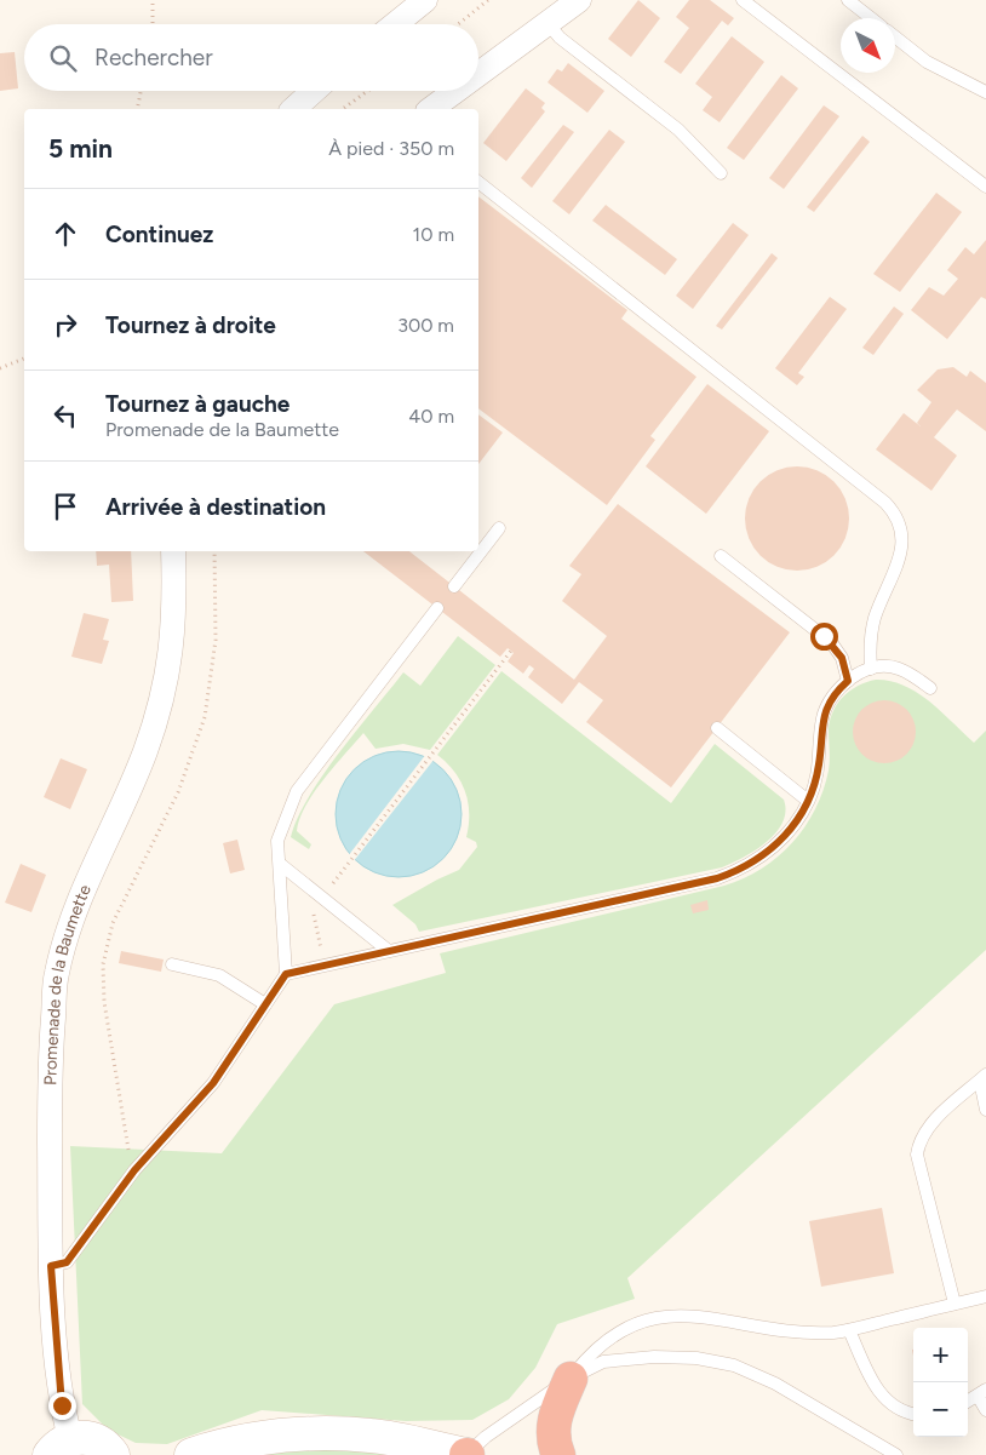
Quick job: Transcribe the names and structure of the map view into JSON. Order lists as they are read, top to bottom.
{
  "streets": {
    "street": ["Promenade de la Baumette"]
  },
  "north": "bottom right",
  "page": {
    "search": "Rechercher",
    "heading": ["5 min", "À pied · 350 m"],
    "list": [
      ["Continuez", "10 m"],
      ["Tournez à droite", "300 m"],
      ["Tournez à gauche", "Promenade de la Baumette", "40 m"],
      "Arrivée à destination"
    ],
    "map_buttons": ["+", "−"]
  }
}
